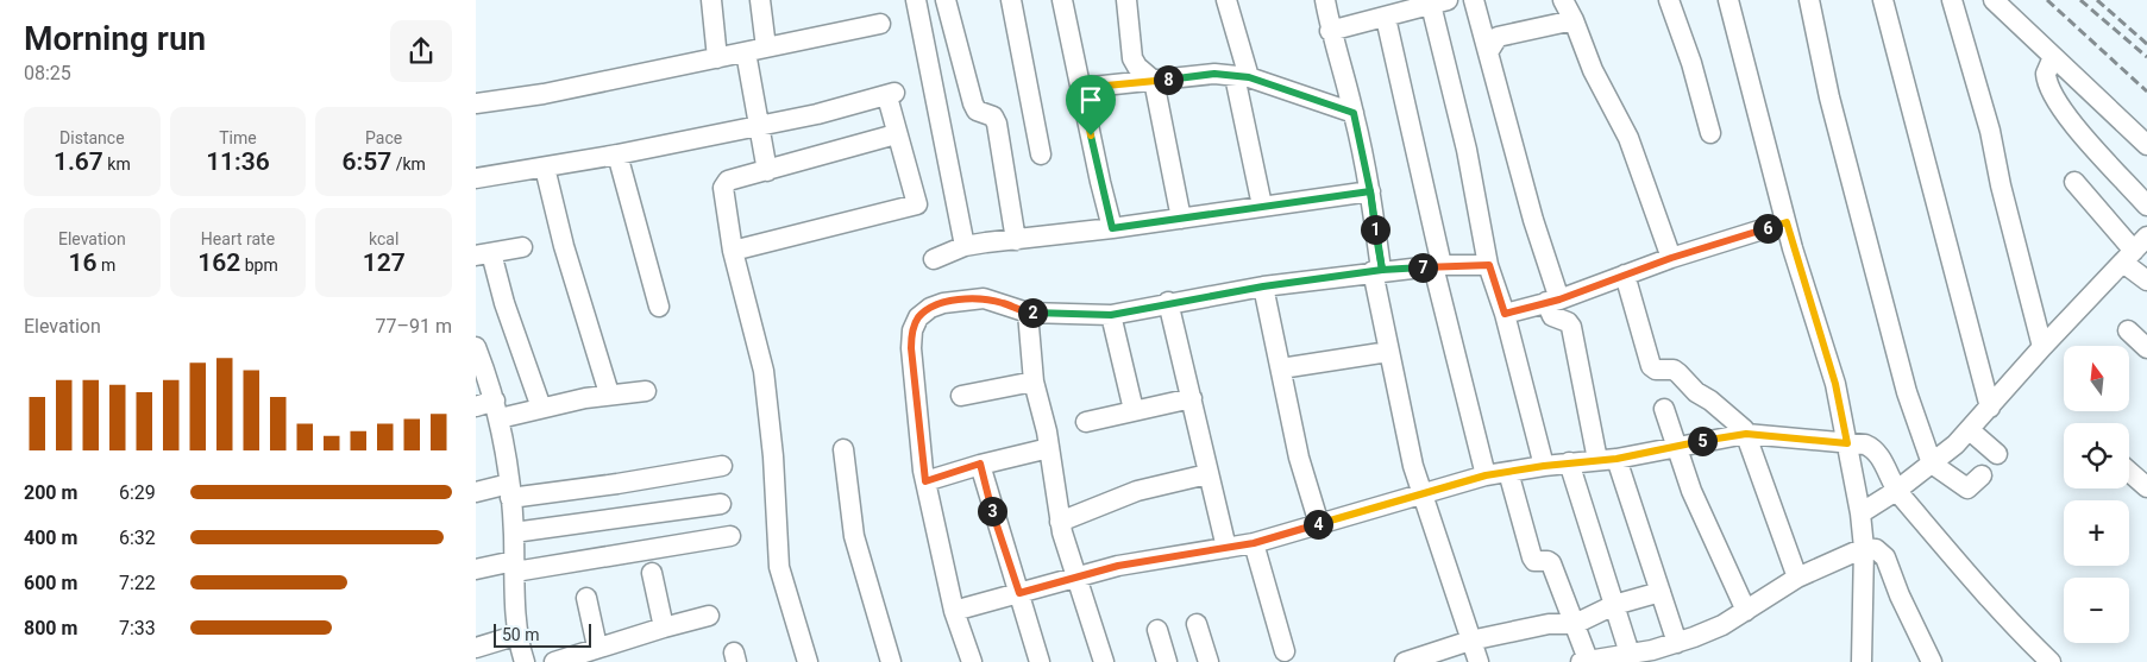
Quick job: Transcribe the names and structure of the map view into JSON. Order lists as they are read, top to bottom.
{
  "scale_bar": "50 m",
  "north": "top",
  "page": {
    "heading": ["Morning run", "08:25"],
    "pins": [
      "8",
      "6",
      "1",
      "7",
      "2",
      "5",
      "3",
      "4"
    ],
    "stats": [
      ["Distance", "1.67 km"],
      ["Time", "11:36"],
      ["Pace", "6:57 /km"],
      ["Elevation", "16 m"],
      ["Heart rate", "162 bpm"],
      ["kcal", "127"]
    ],
    "chart": ["Elevation", "77–91 m"],
    "map_buttons": ["+", "−"],
    "list": [
      {
        "name": "200 m",
        "note": "6:29"
      },
      {
        "name": "400 m",
        "note": "6:32"
      },
      {
        "name": "600 m",
        "note": "7:22"
      },
      {
        "name": "800 m",
        "note": "7:33"
      }
    ],
    "scale": "50 m"
  }
}
